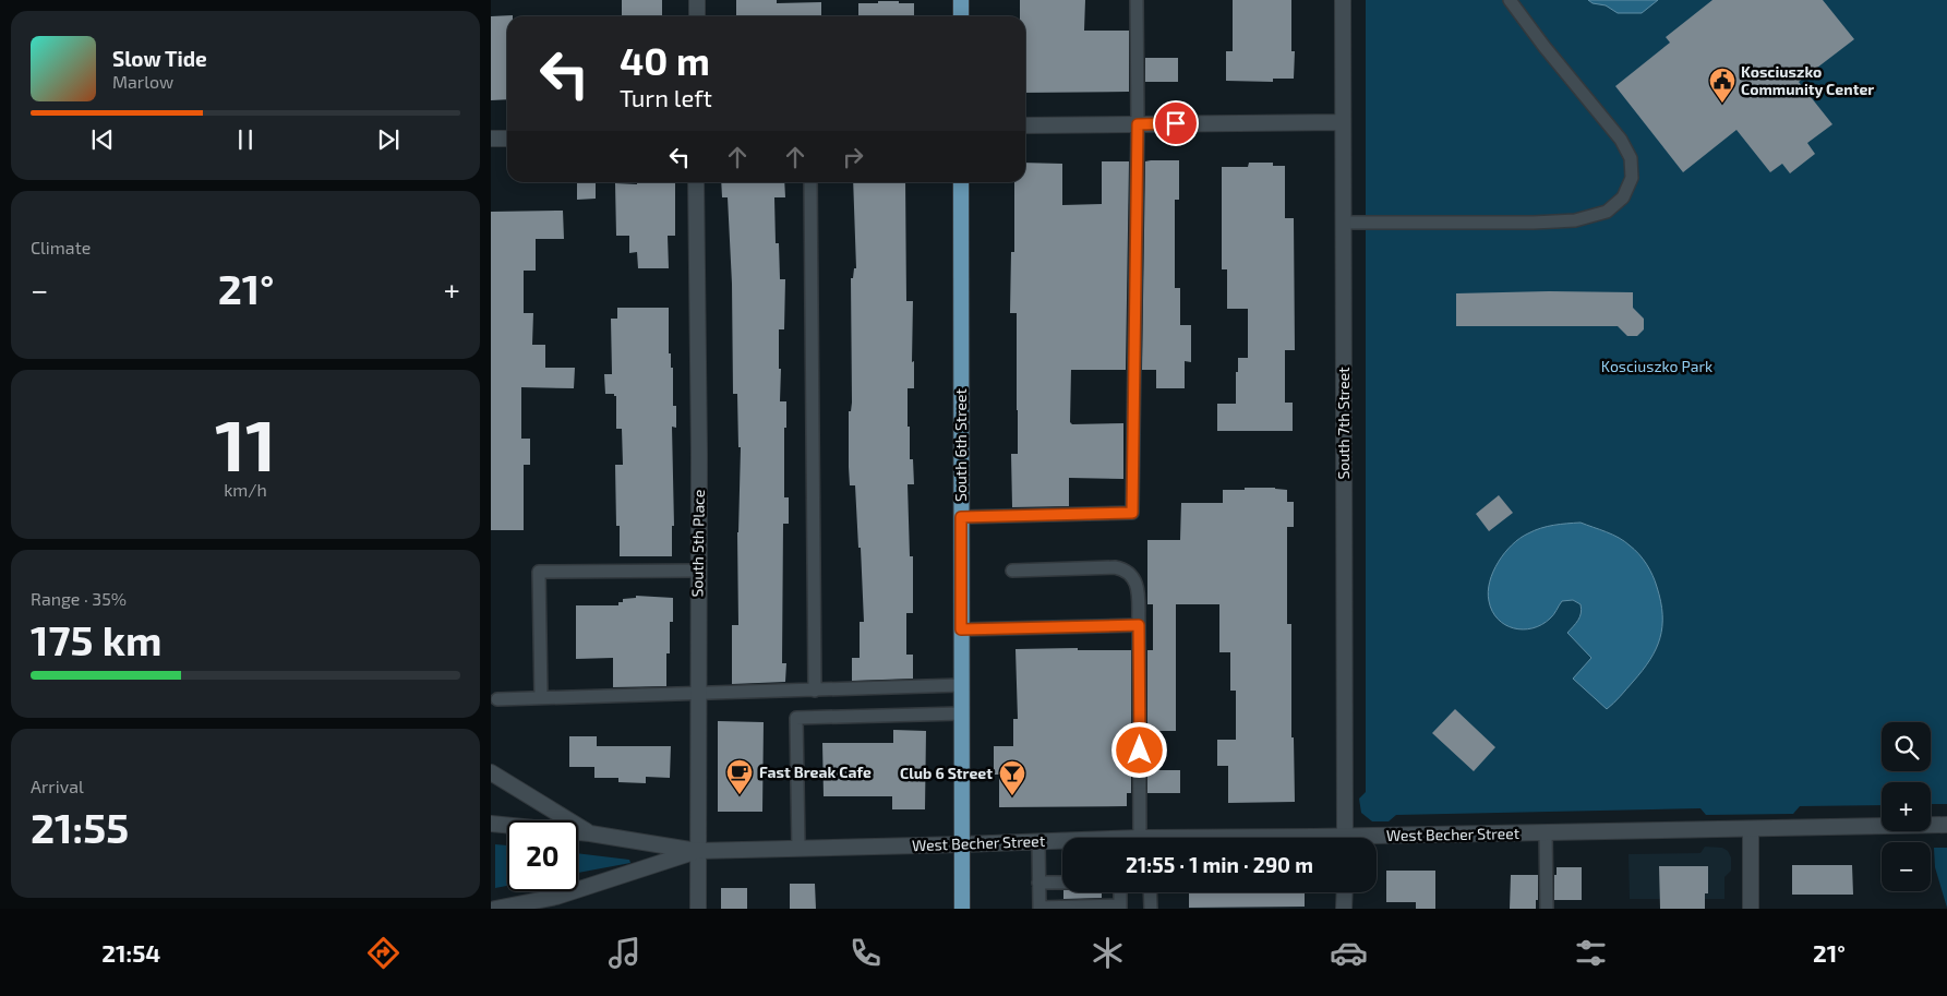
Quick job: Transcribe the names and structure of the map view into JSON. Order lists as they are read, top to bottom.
{
  "streets": {
    "main road": ["South 6th Street"],
    "street": ["South 7th Street", "South 5th Place", "West Becher Street"]
  },
  "crossings": [
    ["South 6th Street", "West Becher Street"],
    ["South 5th Place", "West Becher Street"]
  ],
  "parks": ["Kosciuszko Park"],
  "places": {
    "public building": ["Kosciuszko Community Center"],
    "cafe": ["Fast Break Cafe"],
    "bar": ["Club 6 Street"]
  },
  "page": {
    "turn": ["40 m", "Turn left"],
    "song": ["Slow Tide", "Marlow"],
    "tile": [
      "Climate",
      ["11", "km/h"],
      ["Range · 35%", "175 km"],
      ["Arrival", "21:55"]
    ],
    "heat": ["−", "21°", "+"],
    "map_buttons": ["+", "−"],
    "limit": "20",
    "trip": "21:55 · 1 min · 290 m",
    "tabs": ["21:54", "21°"]
  }
}
